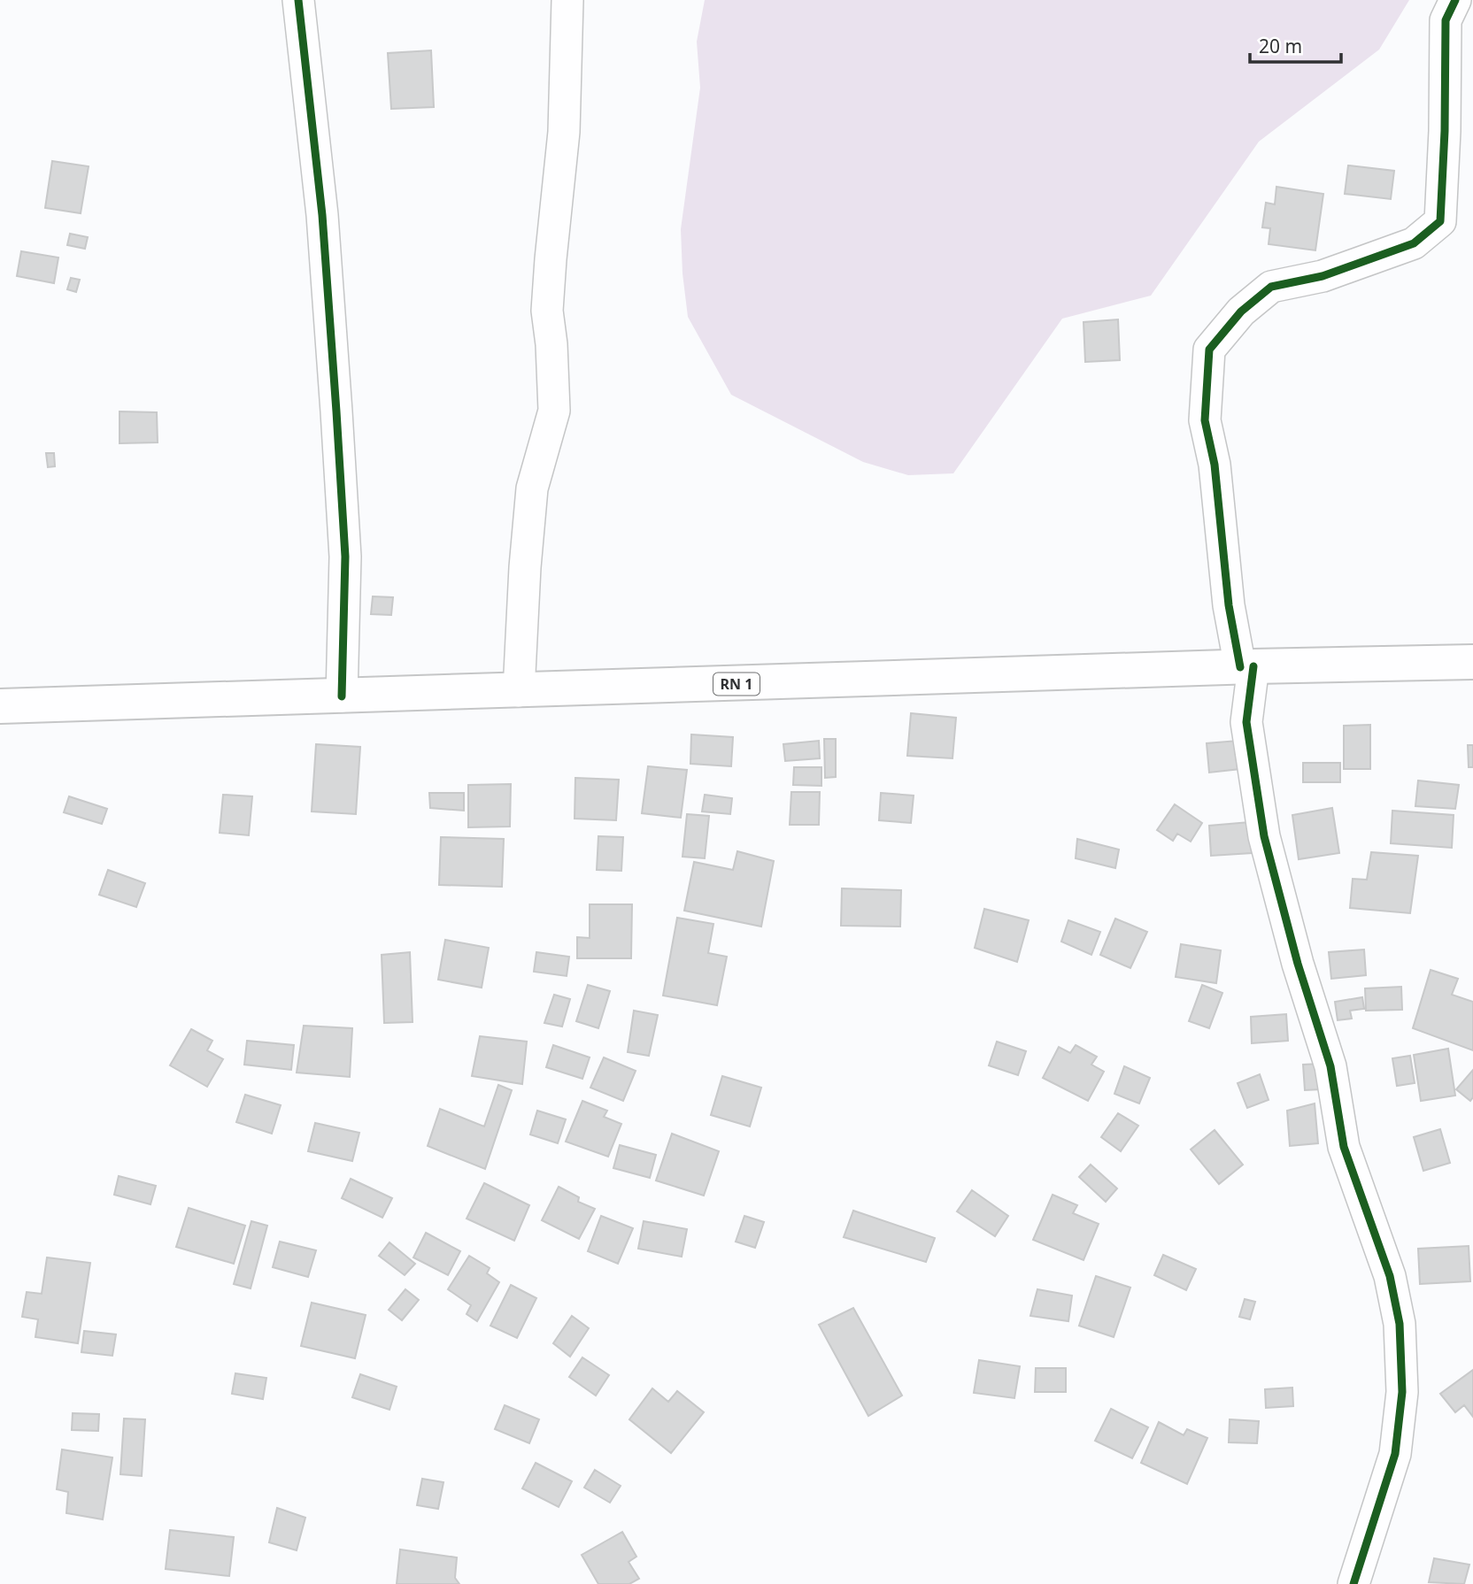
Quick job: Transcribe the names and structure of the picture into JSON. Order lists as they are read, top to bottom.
{
  "streets": {
    "main road": ["RN 1"]
  },
  "scale_bar": "20 m"
}
